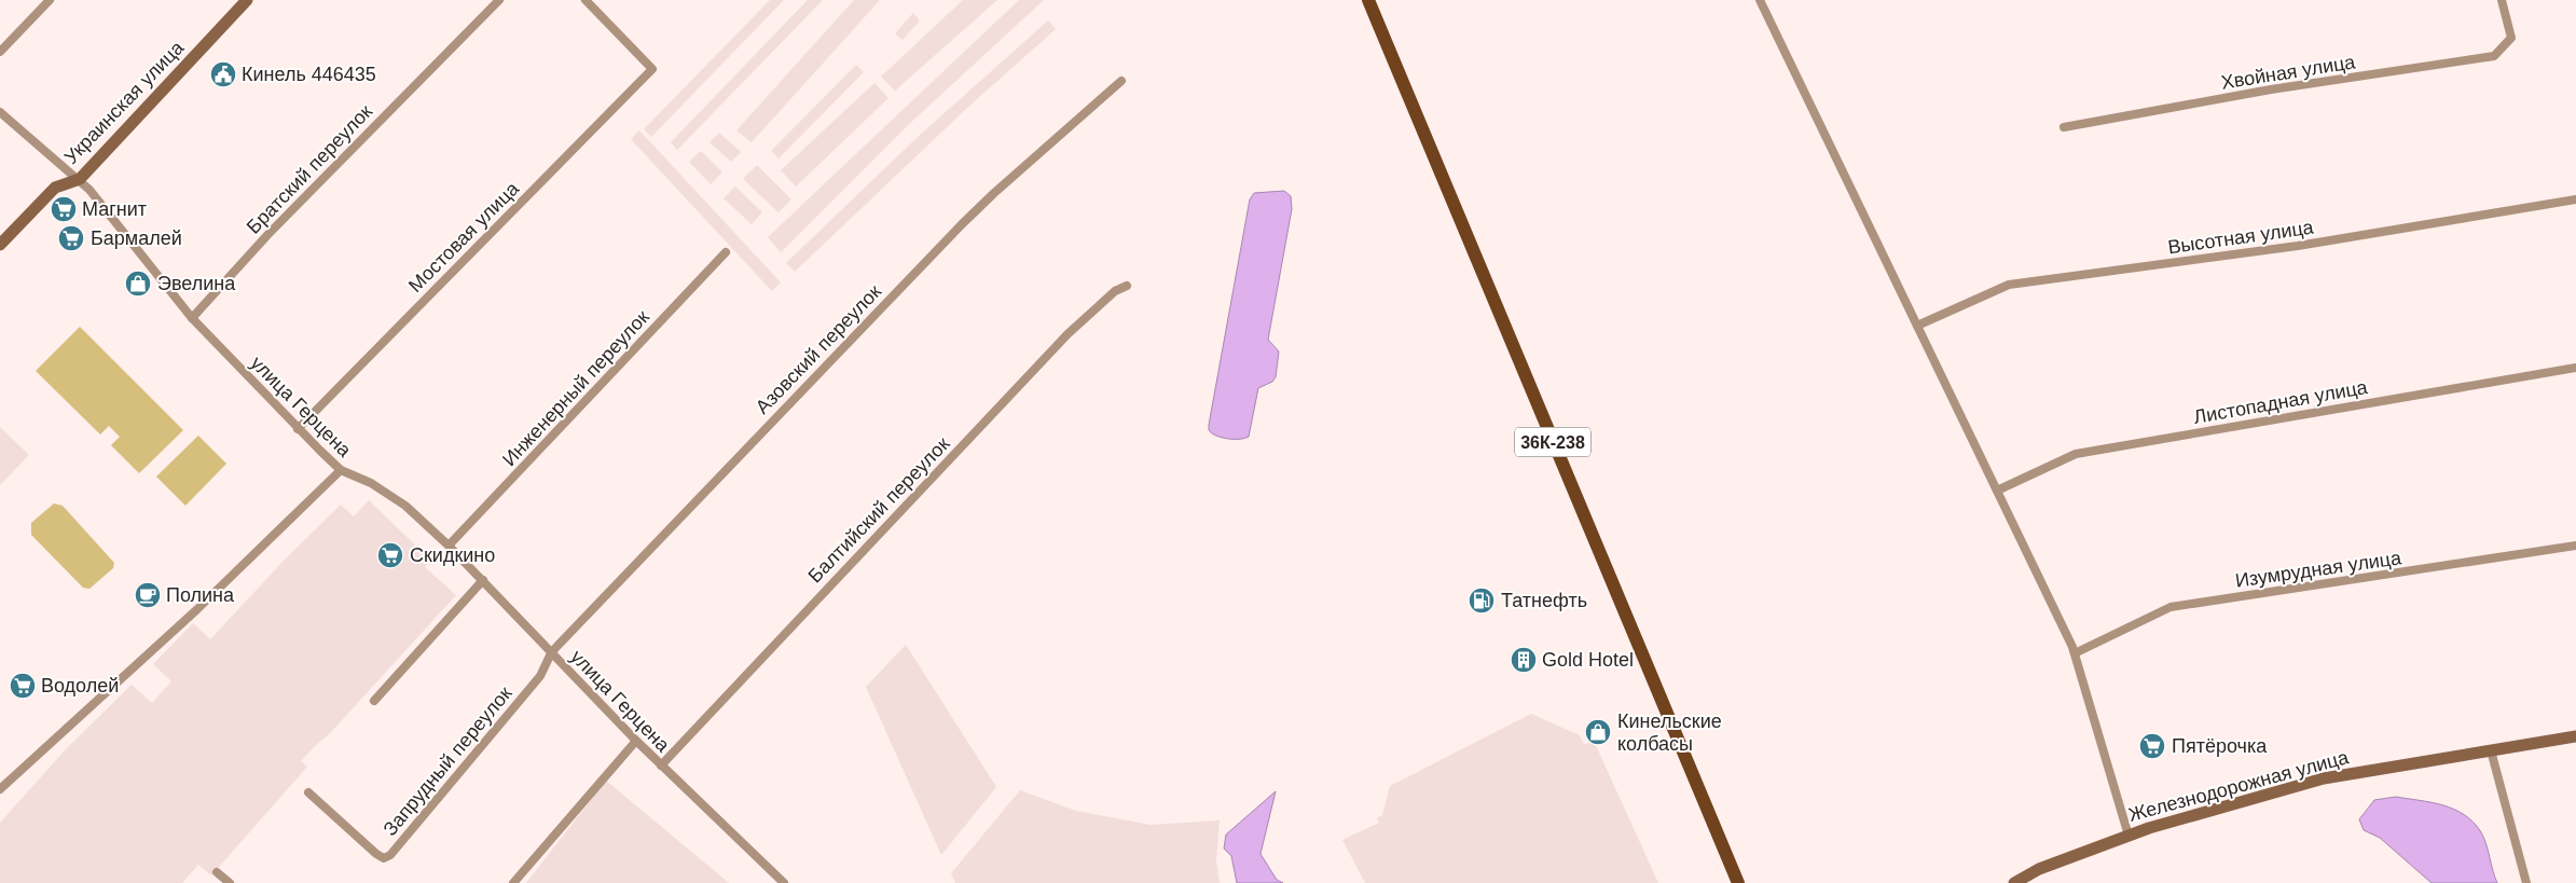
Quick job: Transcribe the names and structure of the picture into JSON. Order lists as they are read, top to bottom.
{
  "streets": {
    "main road": ["36К-238"],
    "street": [
      "Хвойная улица",
      "Украинская улица",
      "Братский переулок",
      "Мостовая улица",
      "Высотная улица",
      "Азовский переулок",
      "Инженерный переулок",
      "Листопадная улица",
      "улица Герцена",
      "Балтийский переулок",
      "Изумрудная улица",
      "Запрудный переулок",
      "Железнодорожная улица"
    ]
  },
  "crossings": [
    ["Украинская улица", "улица Герцена"],
    ["Братский переулок", "улица Герцена"],
    ["Мостовая улица", "улица Герцена"],
    ["Азовский переулок", "улица Герцена"],
    ["Азовский переулок", "Запрудный переулок"],
    ["Инженерный переулок", "улица Герцена"],
    ["улица Герцена", "Балтийский переулок"],
    ["улица Герцена", "Запрудный переулок"]
  ],
  "places": {
    "public building": ["Кинель 446435"],
    "supermarket": [
      "Магнит",
      "Бармалей",
      "Скидкино",
      "Водолей",
      "Пятёрочка"
    ],
    "shop": ["Эвелина", "Кинельские колбасы"],
    "cafe": ["Полина"],
    "fuel station": ["Татнефть"],
    "building": ["Gold Hotel"]
  }
}
